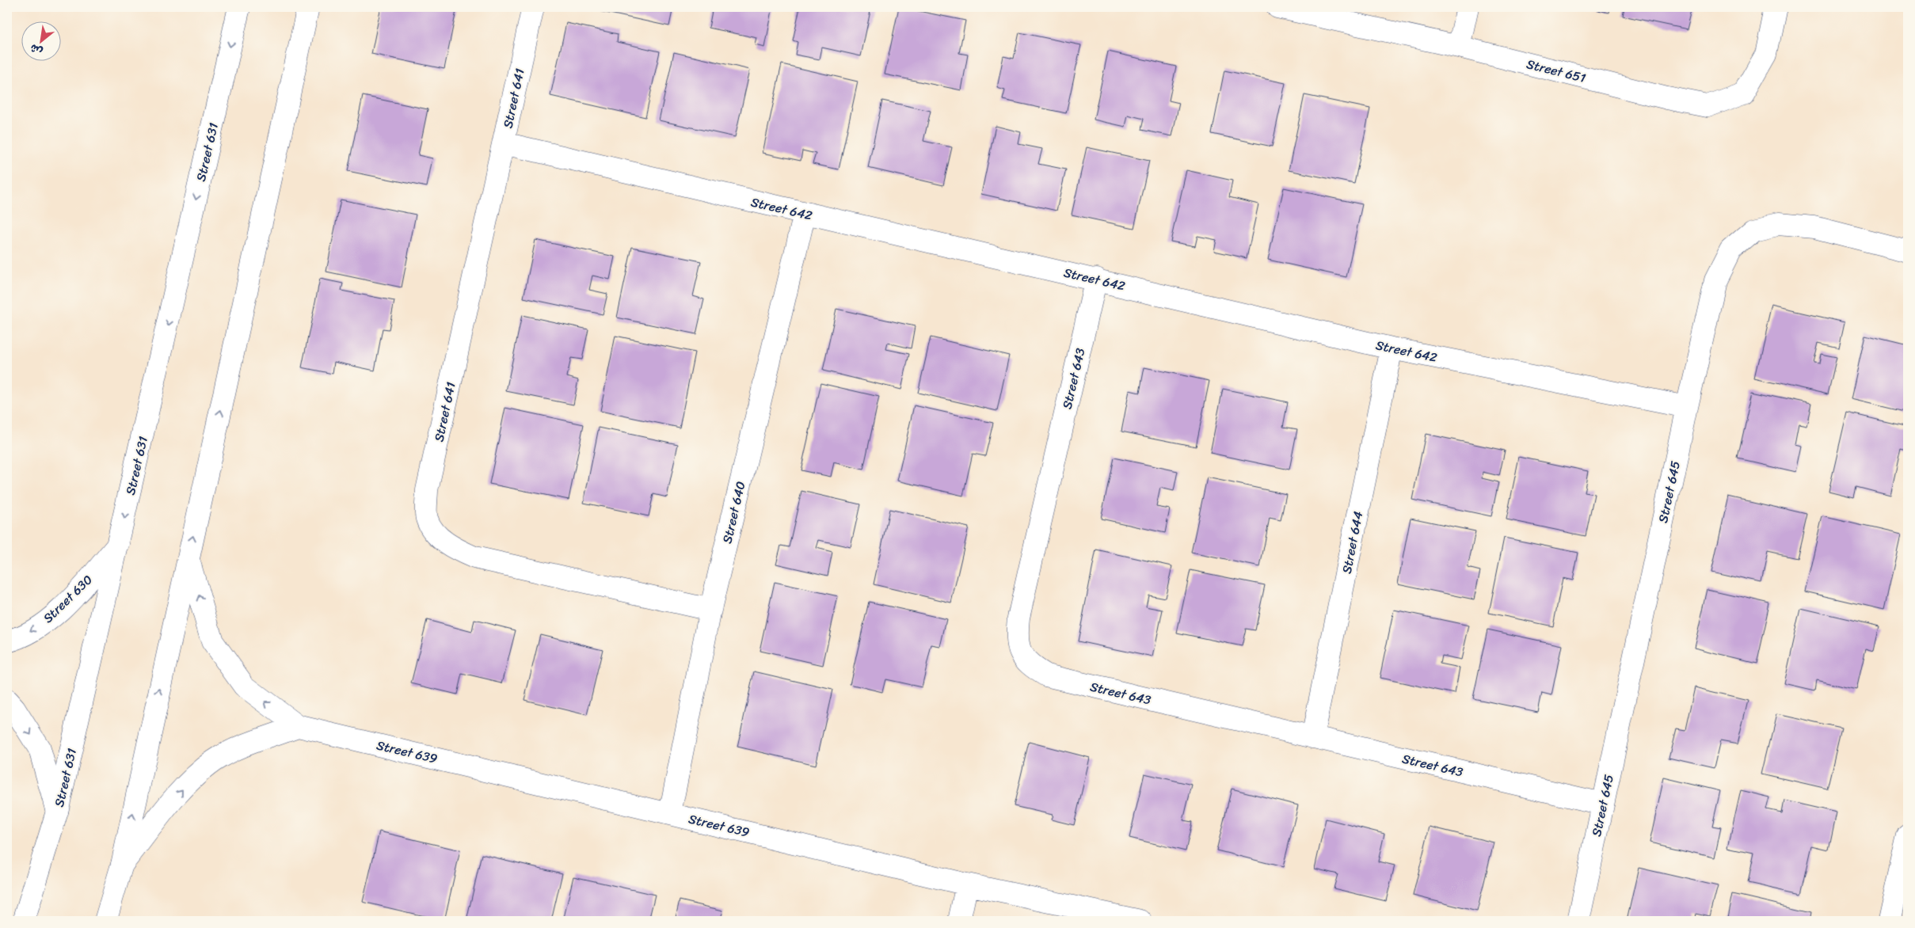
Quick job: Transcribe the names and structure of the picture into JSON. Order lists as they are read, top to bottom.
{
  "streets": {
    "street": [
      "Street 651",
      "Street 641",
      "Street 631",
      "Street 642",
      "Street 643",
      "Street 645",
      "Street 640",
      "Street 644",
      "Street 630",
      "Street 639"
    ]
  },
  "crossings": [
    ["Street 641", "Street 642"],
    ["Street 641", "Street 640"],
    ["Street 631", "Street 630"],
    ["Street 642", "Street 643"],
    ["Street 642", "Street 645"],
    ["Street 642", "Street 640"],
    ["Street 642", "Street 644"],
    ["Street 643", "Street 645"],
    ["Street 643", "Street 644"],
    ["Street 640", "Street 639"]
  ],
  "one_way": ["Street 630"],
  "north": "bottom left"
}
